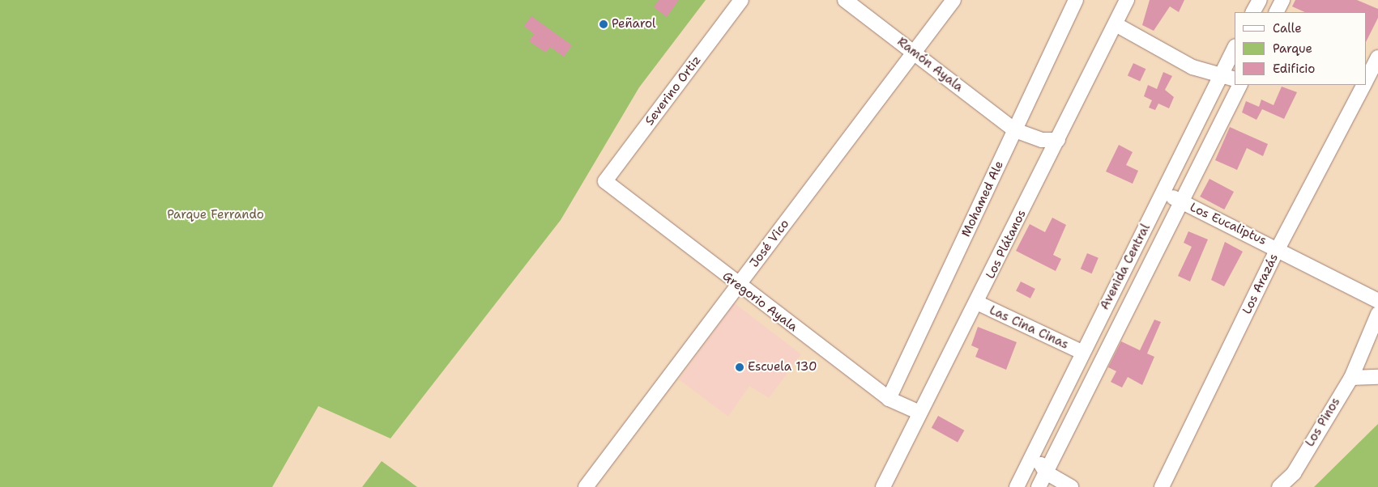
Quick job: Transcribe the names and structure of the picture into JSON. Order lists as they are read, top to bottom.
{
  "streets": {
    "street": [
      "Ramón Ayala",
      "Severino Ortiz",
      "Mohamed Ale",
      "Los Eucaliptus",
      "José Vico",
      "Los Plátanos",
      "Avenida Central",
      "Los Arazás",
      "Gregorio Ayala",
      "Las Cina Cinas",
      "Los Pinos"
    ]
  },
  "crossings": [
    ["Ramón Ayala", "Mohamed Ale"],
    ["Ramón Ayala", "José Vico"],
    ["Ramón Ayala", "Los Plátanos"],
    ["Severino Ortiz", "Gregorio Ayala"],
    ["Mohamed Ale", "Gregorio Ayala"],
    ["Los Eucaliptus", "Avenida Central"],
    ["Los Eucaliptus", "Los Arazás"],
    ["José Vico", "Gregorio Ayala"],
    ["Los Plátanos", "Gregorio Ayala"],
    ["Los Plátanos", "Las Cina Cinas"],
    ["Avenida Central", "Las Cina Cinas"]
  ],
  "parks": ["Parque Ferrando"],
  "places": ["Peñarol", "Escuela 130"],
  "legend": ["Calle", "Parque", "Edificio"]
}
